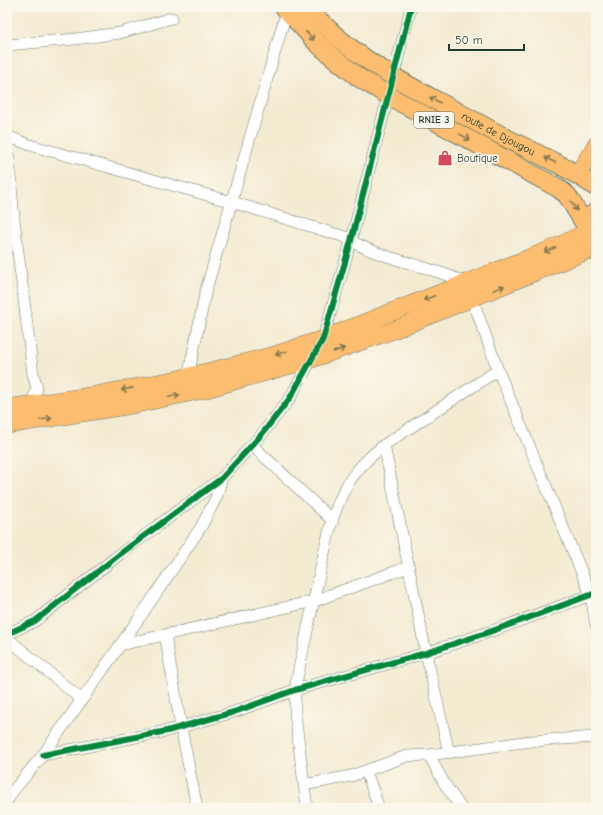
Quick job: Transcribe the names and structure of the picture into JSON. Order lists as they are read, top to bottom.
{
  "streets": {
    "highway": ["RNIE 3", "route de Djougou"]
  },
  "places": {
    "shop": ["Boutique"]
  },
  "scale_bar": "50 m"
}
